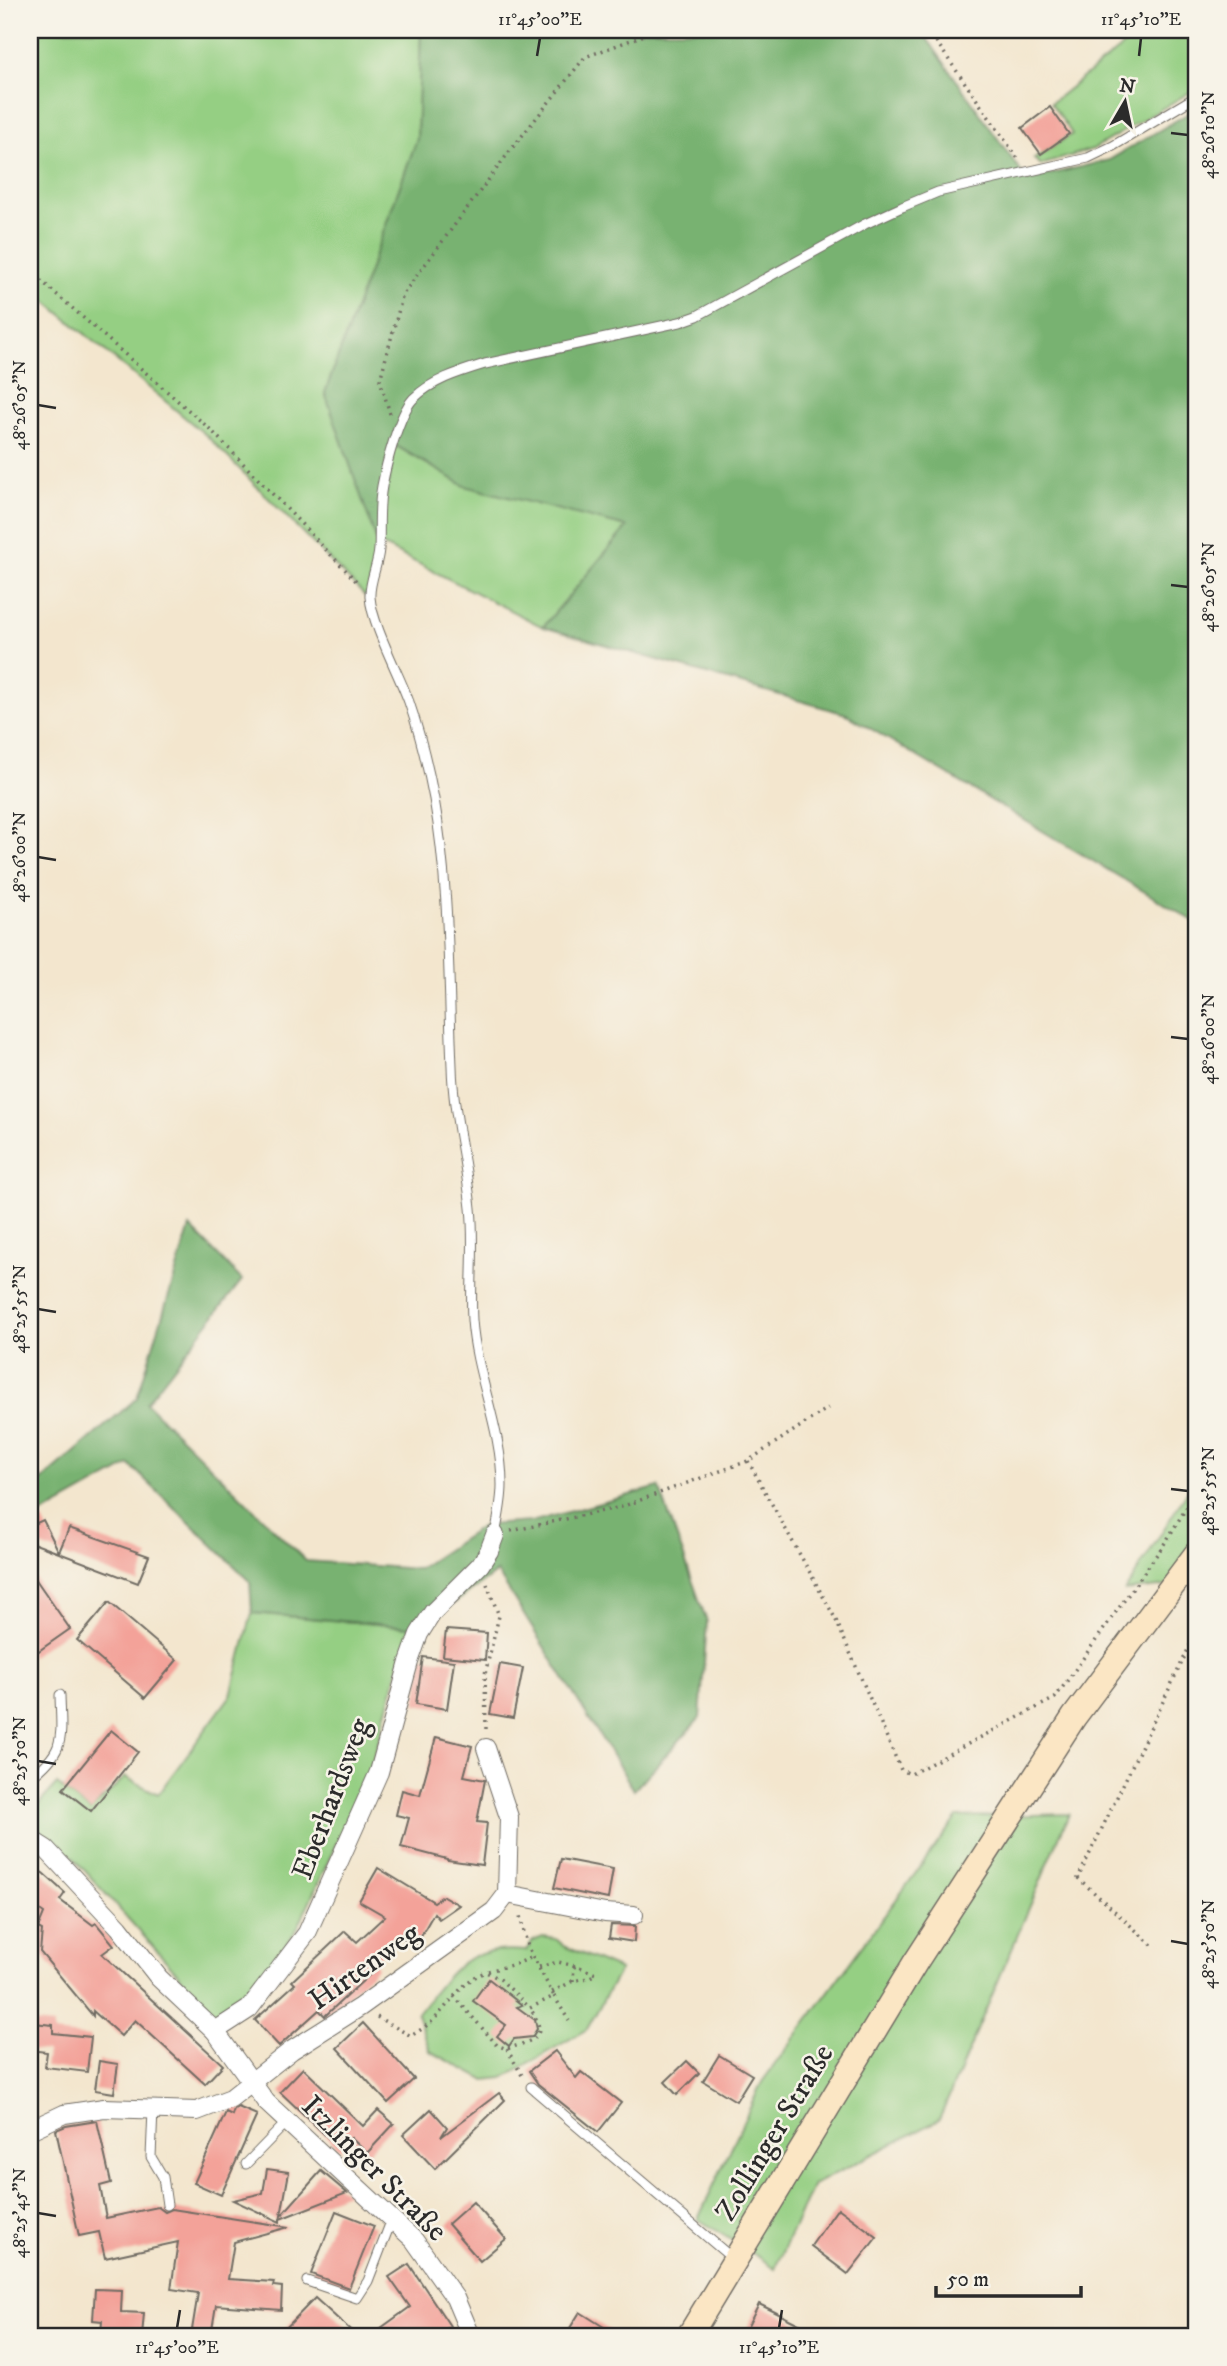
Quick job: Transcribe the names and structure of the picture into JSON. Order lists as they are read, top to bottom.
{
  "streets": {
    "main road": ["Zollinger Straße"],
    "street": ["Eberhardsweg", "Hirtenweg", "Itzlinger Straße"]
  },
  "crossings": [
    ["Eberhardsweg", "Itzlinger Straße"],
    ["Hirtenweg", "Itzlinger Straße"]
  ],
  "scale_bar": "50 m",
  "north": "top",
  "coordinates": [
    "11°45'00\"E",
    "11°45'10\"E",
    "48°26'10\"N",
    "48°26'05\"N",
    "48°26'00\"N",
    "48°25'55\"N",
    "48°25'50\"N",
    "48°25'45\"N"
  ]
}
